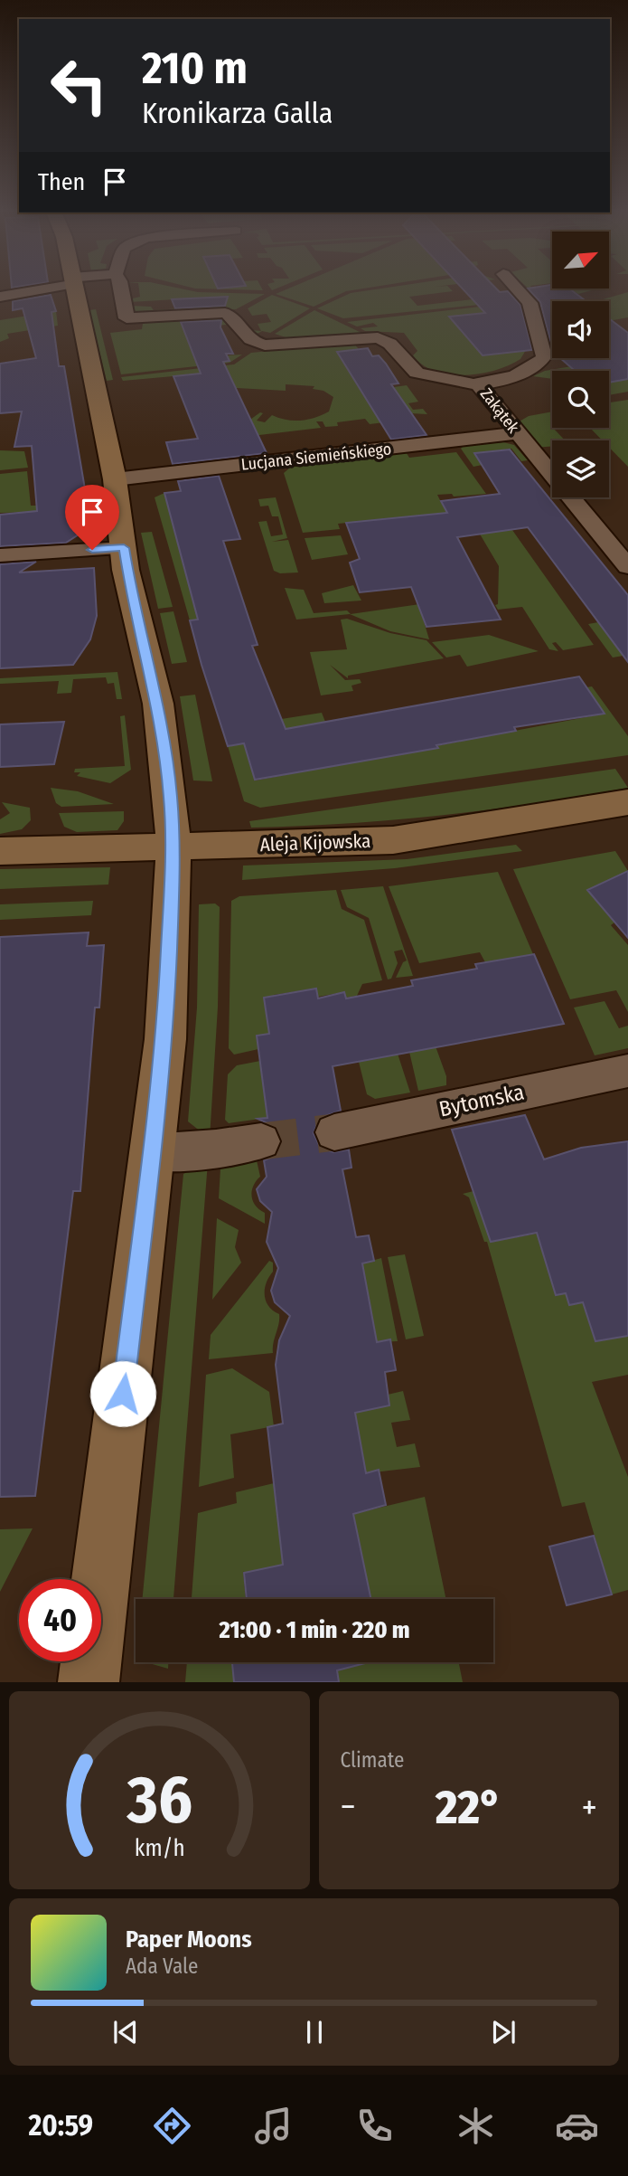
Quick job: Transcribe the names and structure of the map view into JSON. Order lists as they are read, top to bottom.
{
  "streets": {
    "street": [
      "Zakątek",
      "Lucjana Siemieńskiego",
      "Aleja Kijowska",
      "Bytomska"
    ]
  },
  "crossings": [
    ["Zakątek", "Lucjana Siemieńskiego"]
  ],
  "north": "top right",
  "page": {
    "turn": ["210 m", "Kronikarza Galla"],
    "then": "Then",
    "limit": "40",
    "trip": "21:00 · 1 min · 220 m",
    "tile": "Climate",
    "heat": ["−", "22°", "+"],
    "song": ["Paper Moons", "Ada Vale"],
    "tabs": "20:59",
    "gauge": ["36", "km/h"]
  }
}
